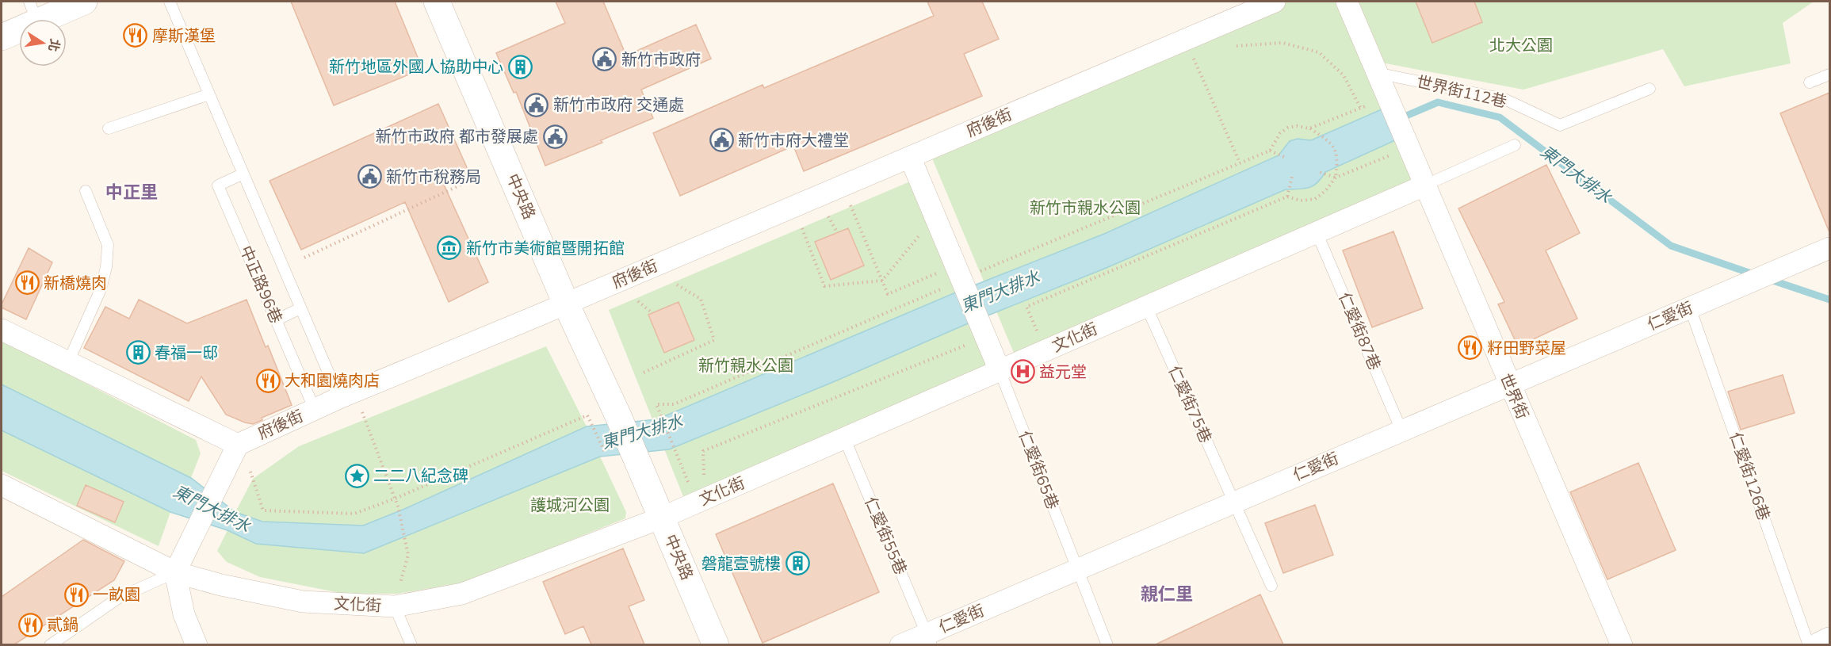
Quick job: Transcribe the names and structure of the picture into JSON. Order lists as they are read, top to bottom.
{
  "streets": {
    "street": [
      "府後街",
      "中央路",
      "仁愛街",
      "文化街",
      "世界街"
    ],
    "lane": [
      "世界街112巷",
      "中正路96巷",
      "仁愛街87巷",
      "仁愛街75巷",
      "仁愛街65巷",
      "仁愛街126巷",
      "仁愛街55巷"
    ]
  },
  "crossings": [
    ["府後街", "中央路"],
    ["府後街", "中正路96巷"],
    ["中央路", "文化街"],
    ["仁愛街", "仁愛街87巷"],
    ["仁愛街", "世界街"],
    ["仁愛街", "仁愛街75巷"],
    ["仁愛街", "仁愛街65巷"],
    ["仁愛街", "仁愛街126巷"],
    ["仁愛街", "仁愛街55巷"],
    ["仁愛街87巷", "文化街"],
    ["文化街", "世界街"],
    ["文化街", "仁愛街75巷"],
    ["文化街", "仁愛街65巷"],
    ["文化街", "仁愛街55巷"]
  ],
  "districts": ["中正里", "親仁里"],
  "water": ["東門大排水"],
  "parks": [
    "北大公園",
    "新竹市親水公園",
    "新竹親水公園",
    "護城河公園"
  ],
  "places": {
    "restaurant": [
      "摩斯漢堡",
      "新橋燒肉",
      "籽田野菜屋",
      "大和園燒肉店",
      "一畝園",
      "貳鍋"
    ],
    "public building": [
      "新竹市政府",
      "新竹市政府 交通處",
      "新竹市政府 都市發展處",
      "新竹市府大禮堂",
      "新竹市稅務局"
    ],
    "building": ["新竹地區外國人協助中心", "春福一邸", "磐龍壹號樓"],
    "museum": ["新竹市美術館暨開拓館"],
    "hospital": ["益元堂"],
    "place": ["二二八紀念碑"]
  },
  "north": "right"
}
